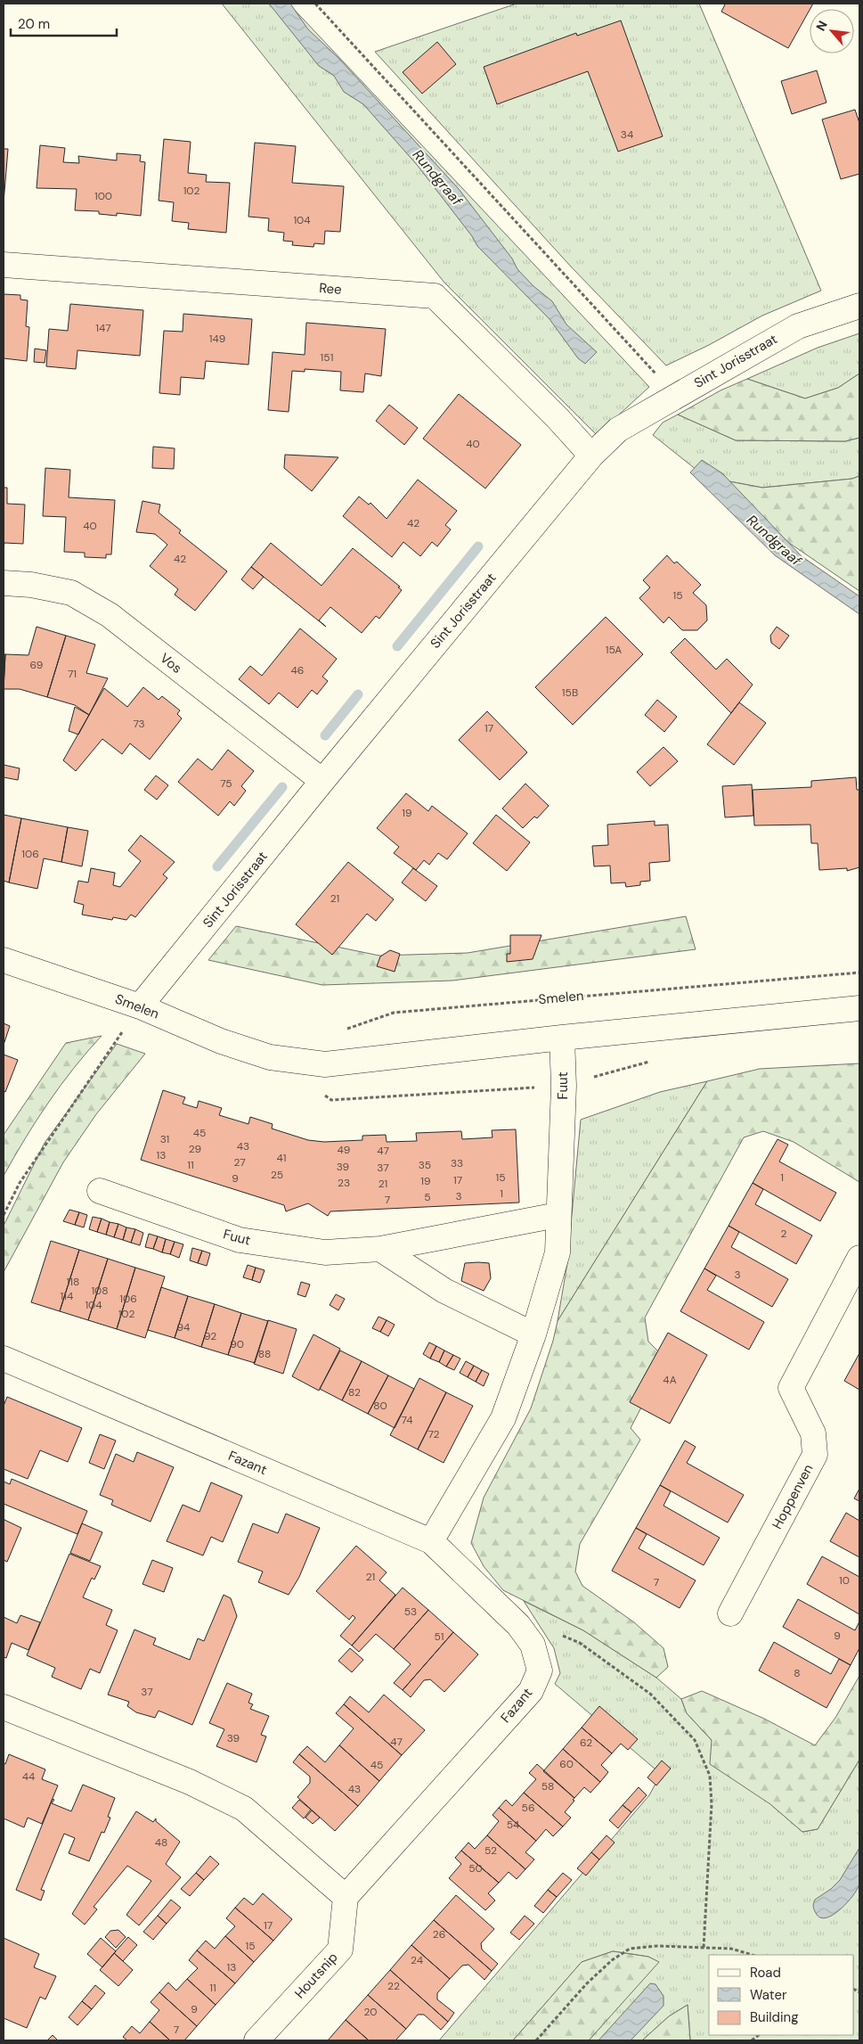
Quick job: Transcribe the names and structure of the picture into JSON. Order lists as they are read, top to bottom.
{
  "streets": {
    "street": [
      "Ree",
      "Sint Jorisstraat",
      "Vos",
      "Smelen",
      "Fuut",
      "Fazant",
      "Hoppenven",
      "Houtsnip"
    ]
  },
  "crossings": [
    ["Ree", "Sint Jorisstraat"],
    ["Sint Jorisstraat", "Vos"],
    ["Sint Jorisstraat", "Smelen"],
    ["Smelen", "Fuut"],
    ["Fuut", "Fazant"],
    ["Fazant", "Houtsnip"]
  ],
  "water": ["Rundgraaf"],
  "house_numbers": [
    "34",
    "102",
    "100",
    "104",
    "147",
    "149",
    "151",
    "40",
    "42",
    "40",
    "42",
    "15",
    "15A",
    "69",
    "46",
    "71",
    "15B",
    "73",
    "17",
    "75",
    "19",
    "106",
    "21",
    "45",
    "31",
    "43",
    "29",
    "49",
    "47",
    "13",
    "41",
    "27",
    "33",
    "11",
    "35",
    "39",
    "37",
    "25",
    "15",
    "1",
    "9",
    "17",
    "19",
    "23",
    "21",
    "1",
    "3",
    "5",
    "7",
    "2",
    "3",
    "118",
    "108",
    "114",
    "106",
    "104",
    "102",
    "94",
    "92",
    "90",
    "88",
    "4A",
    "82",
    "80",
    "74",
    "72",
    "21",
    "10",
    "7",
    "53",
    "9",
    "51",
    "8",
    "37",
    "39",
    "47",
    "62",
    "60",
    "45",
    "44",
    "58",
    "43",
    "56",
    "54",
    "48",
    "52",
    "50",
    "17",
    "26",
    "15",
    "24",
    "13",
    "22",
    "11",
    "9",
    "20",
    "7"
  ],
  "legend": ["Road", "Water", "Building"],
  "scale_bar": "20 m",
  "north": "top left"
}
